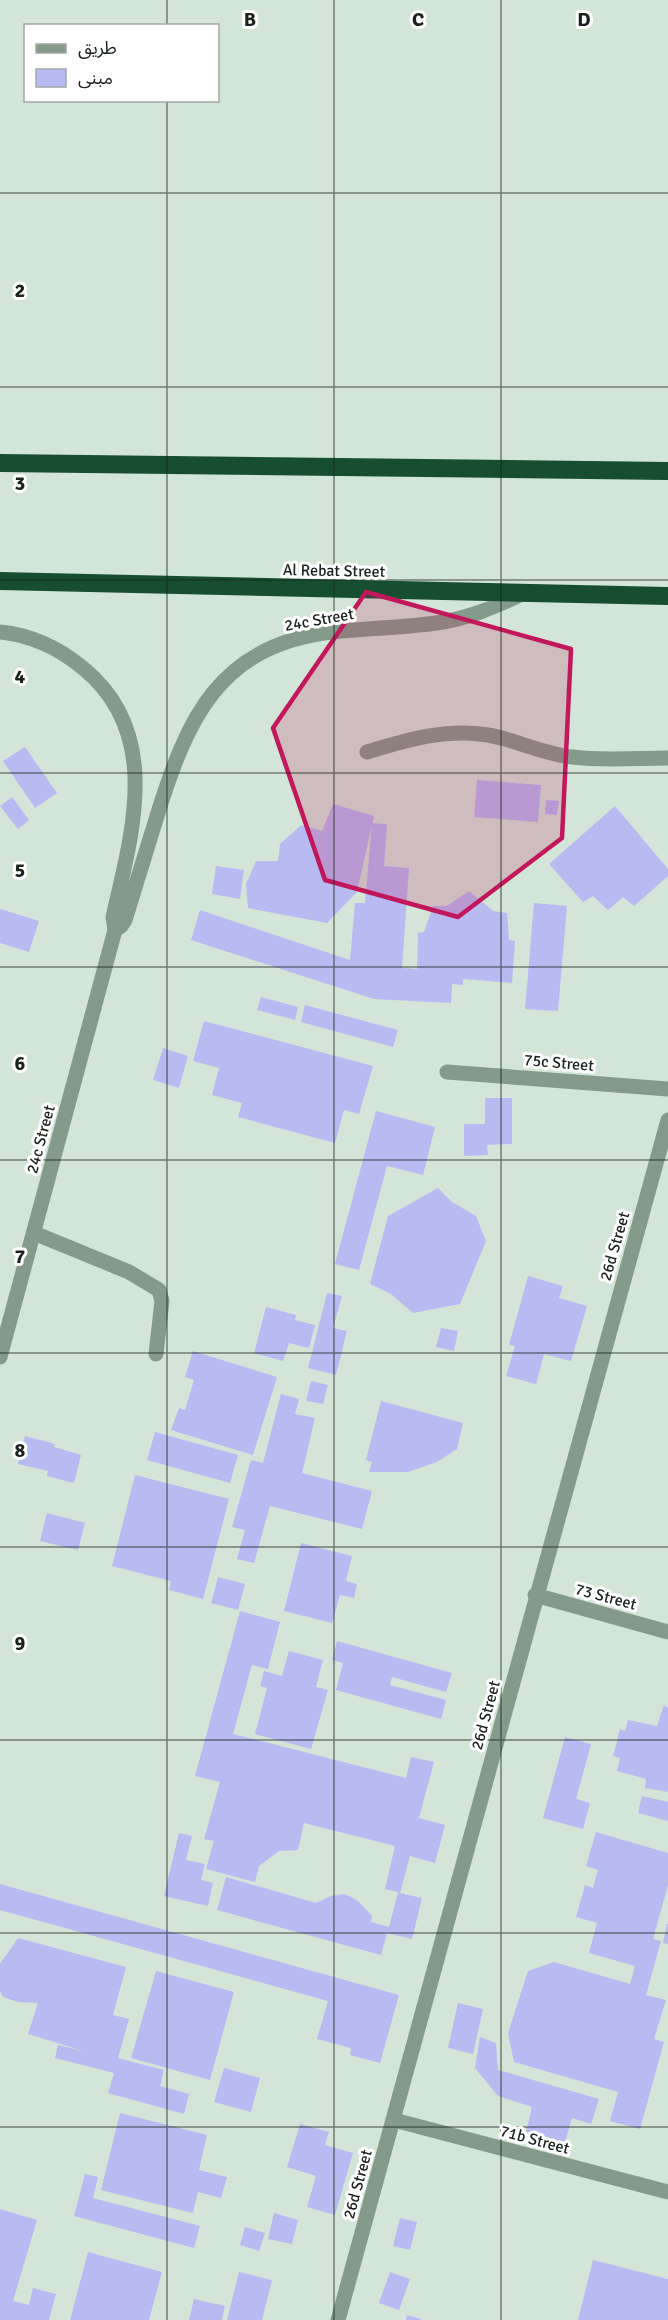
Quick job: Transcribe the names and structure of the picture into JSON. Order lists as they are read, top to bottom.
{
  "streets": {
    "highway": ["Al Rebat Street"],
    "street": [
      "24c Street",
      "75c Street",
      "26d Street",
      "73 Street",
      "71b Street"
    ]
  },
  "crossings": [
    ["Al Rebat Street", "24c Street"],
    ["26d Street", "73 Street"],
    ["26d Street", "71b Street"]
  ],
  "legend": ["طريق", "مبنى"],
  "grid": {
    "columns": ["B", "C", "D"],
    "rows": [
      "2",
      "3",
      "4",
      "5",
      "6",
      "7",
      "8",
      "9"
    ]
  }
}
